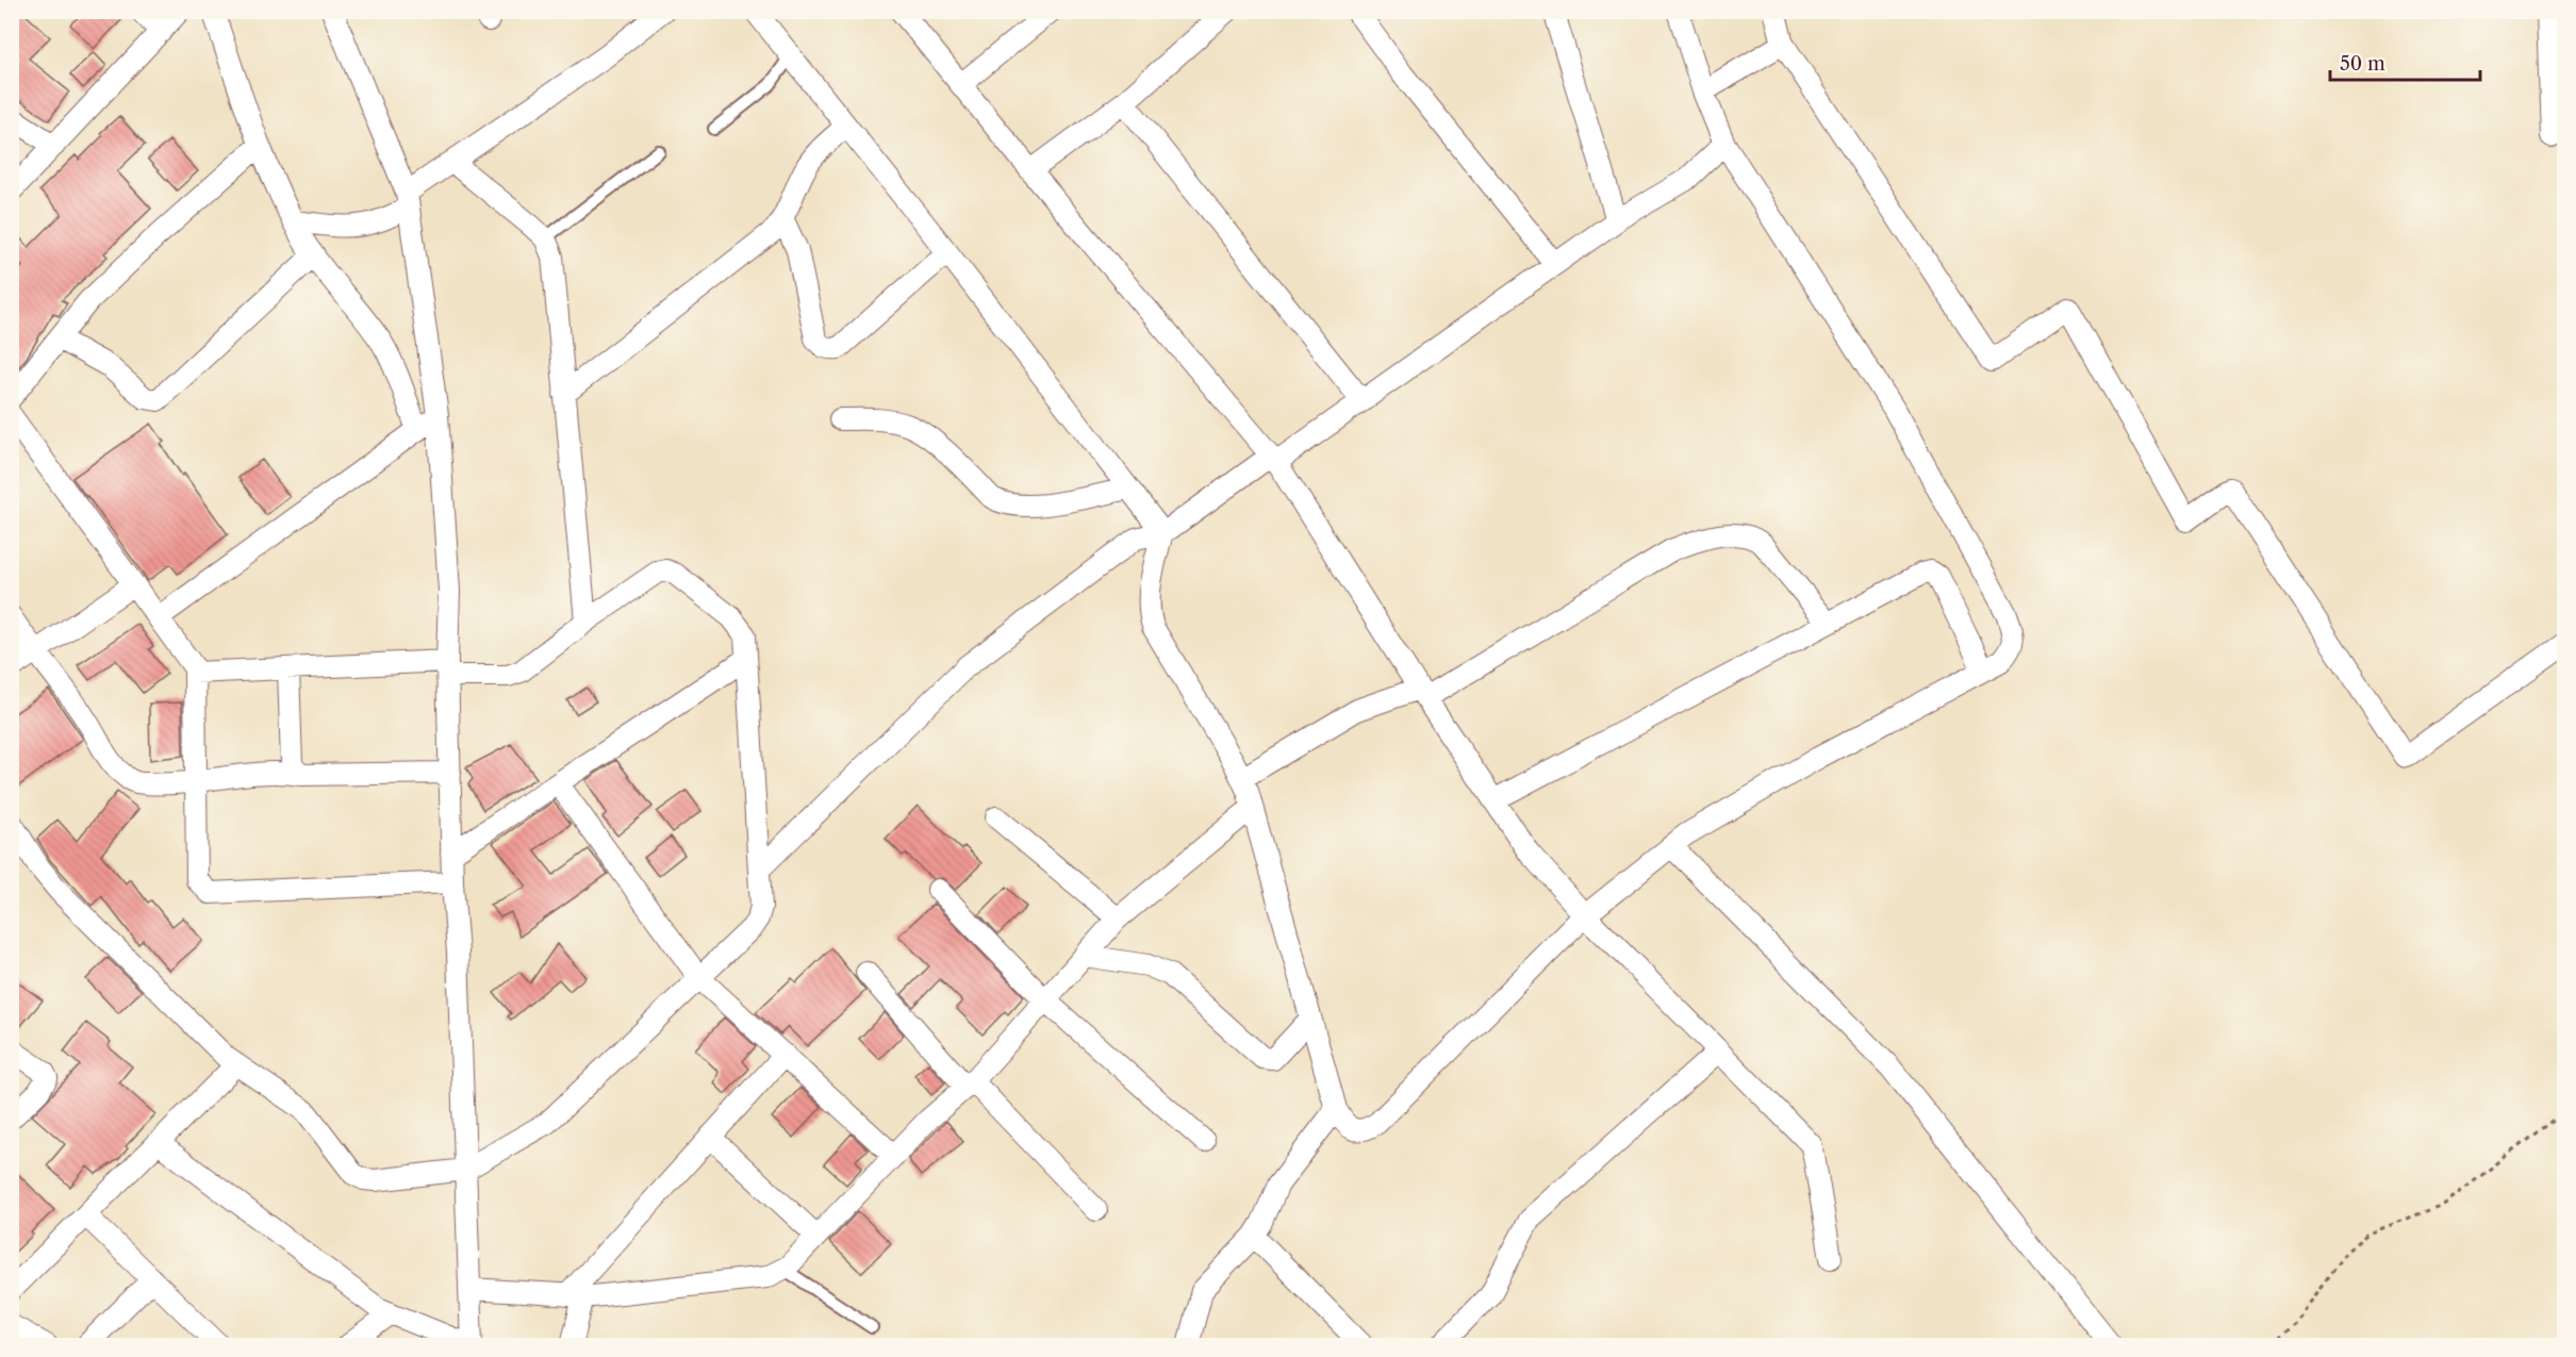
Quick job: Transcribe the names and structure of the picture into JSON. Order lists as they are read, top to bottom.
{
  "scale_bar": "50 m"
}
